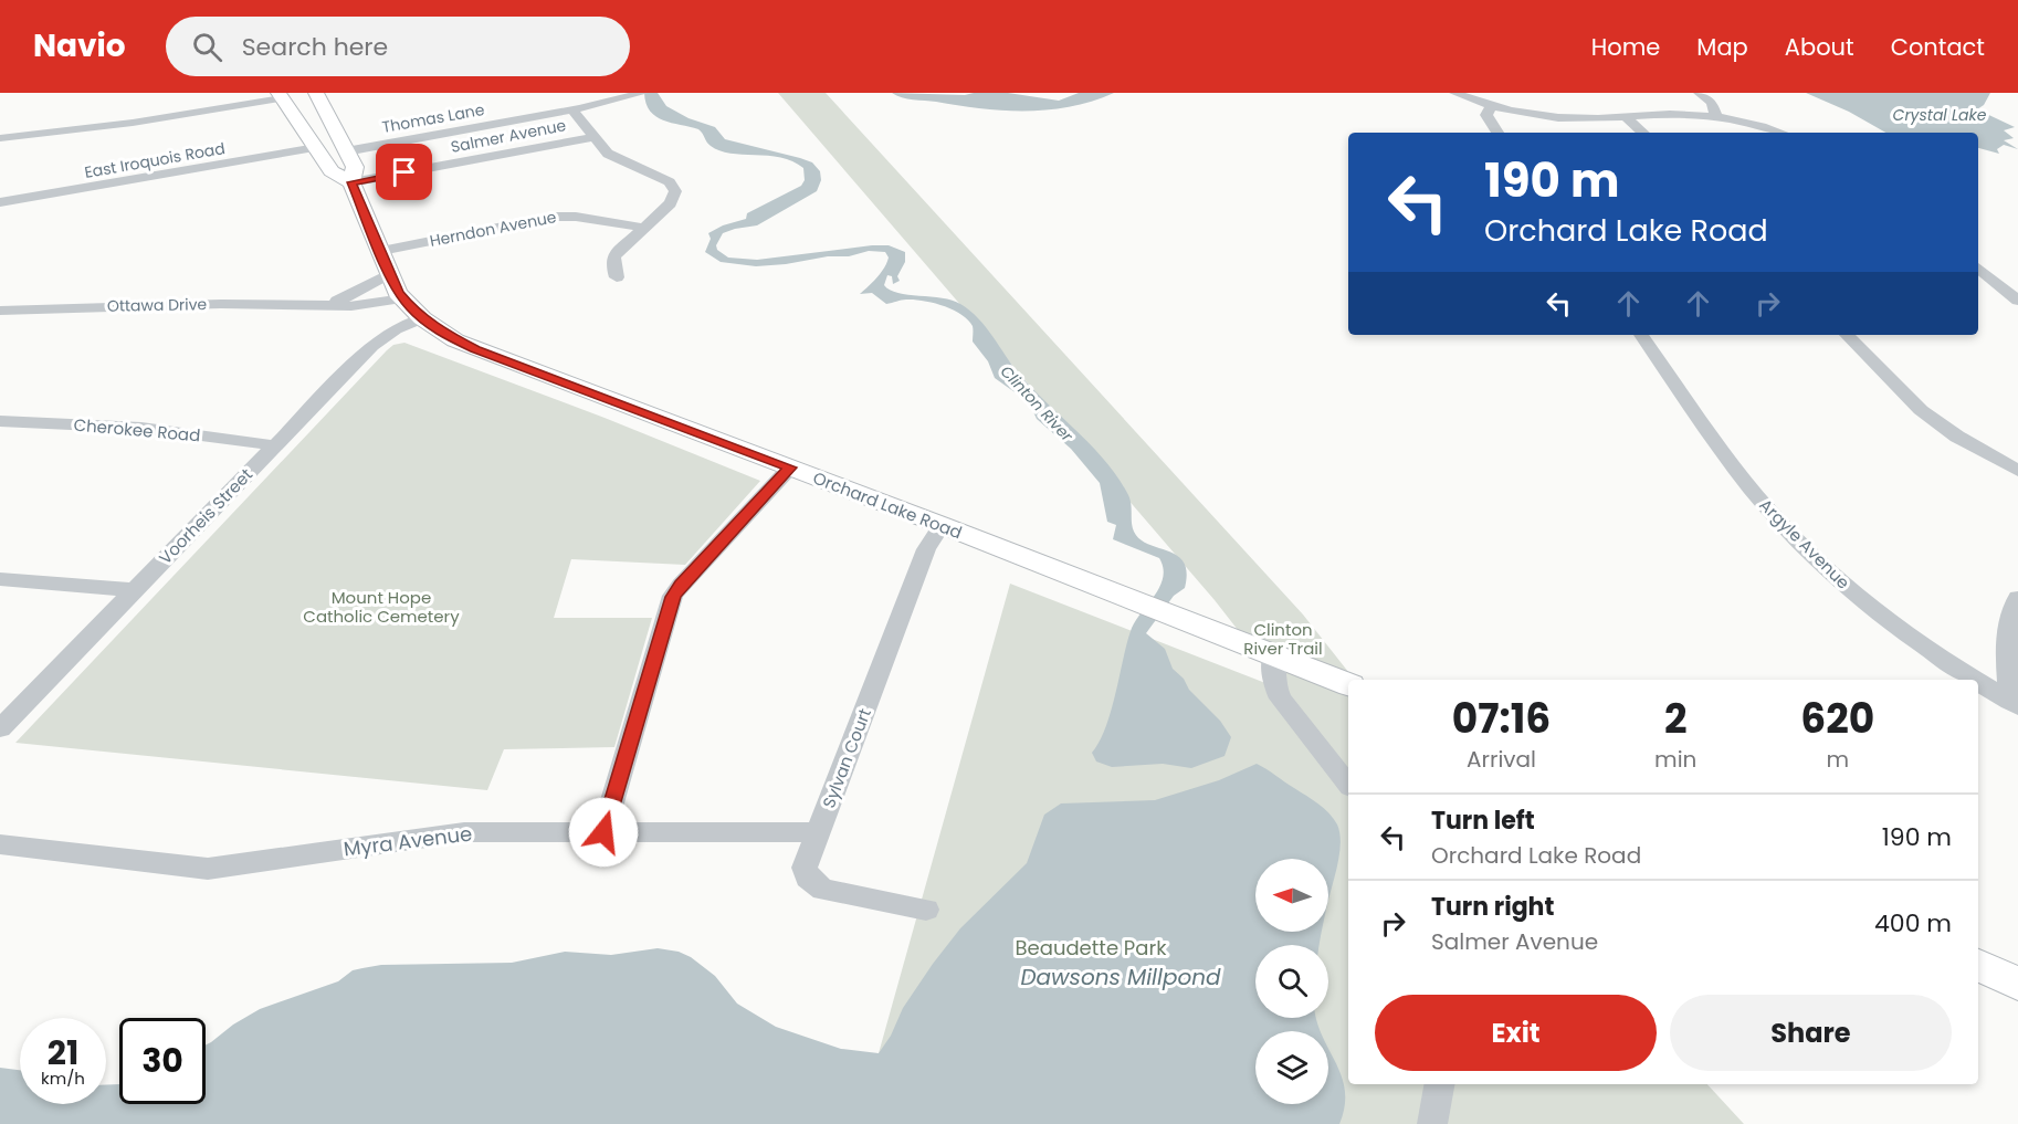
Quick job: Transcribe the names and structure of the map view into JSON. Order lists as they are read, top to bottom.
{
  "streets": {
    "main road": ["Orchard Lake Road"],
    "street": [
      "Thomas Lane",
      "Salmer Avenue",
      "East Iroquois Road",
      "Herndon Avenue",
      "Ottawa Drive",
      "Cherokee Road",
      "Voorheis Street",
      "Argyle Avenue",
      "Sylvan Court",
      "Myra Avenue"
    ]
  },
  "crossings": [
    ["Thomas Lane", "Orchard Lake Road"],
    ["Salmer Avenue", "Orchard Lake Road"],
    ["East Iroquois Road", "Orchard Lake Road"],
    ["Herndon Avenue", "Orchard Lake Road"],
    ["Ottawa Drive", "Orchard Lake Road"],
    ["Cherokee Road", "Voorheis Street"],
    ["Orchard Lake Road", "Voorheis Street"],
    ["Orchard Lake Road", "Sylvan Court"],
    ["Sylvan Court", "Myra Avenue"]
  ],
  "water": ["Crystal Lake", "Clinton River", "Dawsons Millpond"],
  "parks": ["Mount Hope Catholic Cemetery", "Clinton River Trail", "Beaudette Park"],
  "north": "left",
  "page": {
    "header": "Navio",
    "search": "Search here",
    "nav": [
      "Home",
      "Map",
      "About",
      "Contact"
    ],
    "turn": ["190 m", "Orchard Lake Road"],
    "eta": [
      "07:16",
      "Arrival",
      "2",
      "min",
      "620",
      "m"
    ],
    "list": [
      {
        "name": "Turn left",
        "note": "Orchard Lake Road",
        "value": "190 m"
      },
      {
        "name": "Turn right",
        "note": "Salmer Avenue",
        "value": "400 m"
      }
    ],
    "buttons": ["Exit", "Share"],
    "speed": "21 km/h",
    "limit": "30"
  }
}
